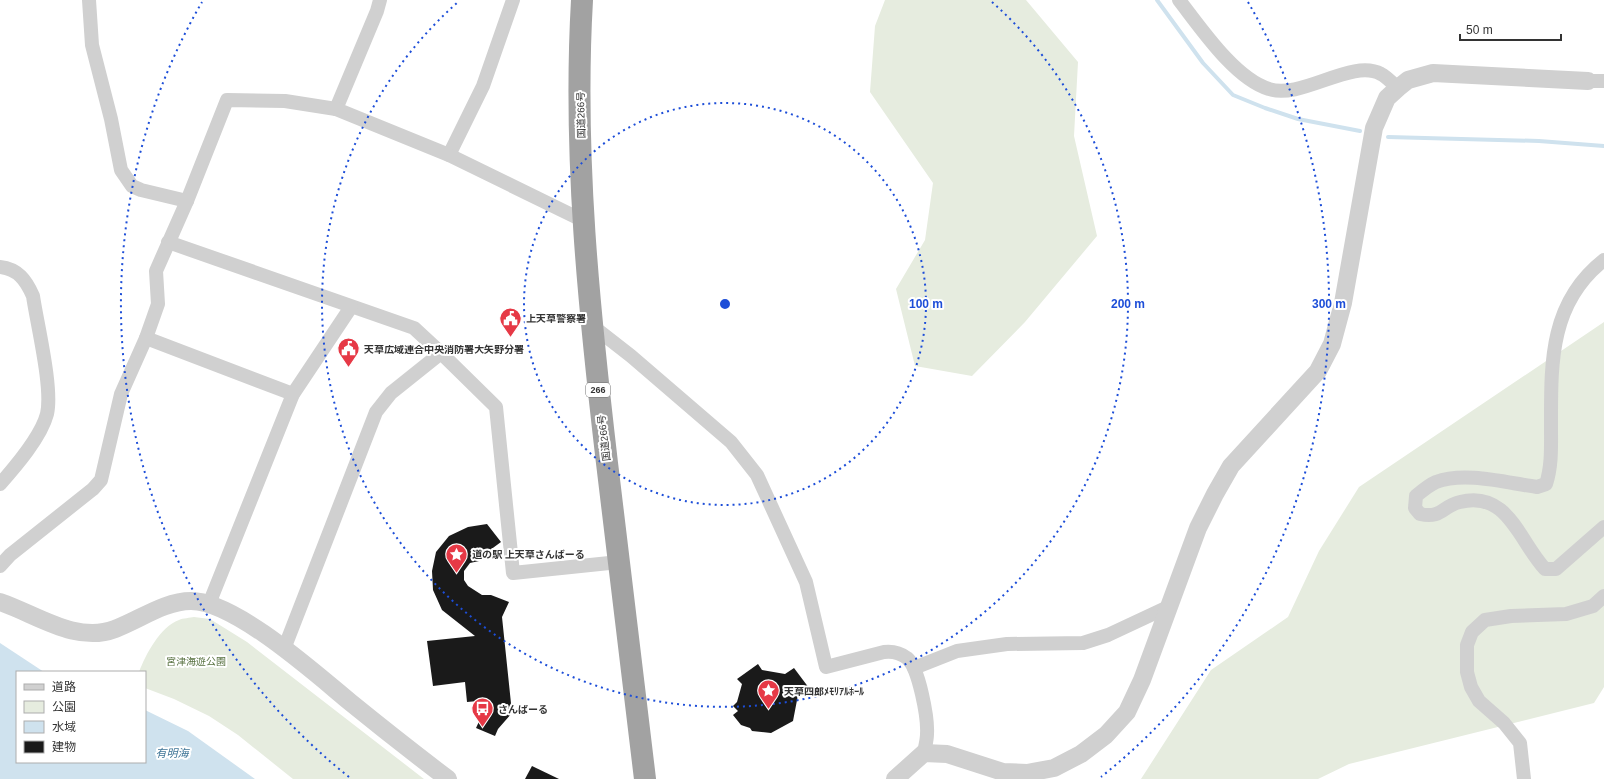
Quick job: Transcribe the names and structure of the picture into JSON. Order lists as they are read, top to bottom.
{
  "streets": {
    "highway": ["国道266号", "266"]
  },
  "water": ["有明海"],
  "parks": ["宮津海遊公園"],
  "places": {
    "public building": ["上天草警察署", "天草広域連合中央消防署大矢野分署"],
    "place": ["道の駅 上天草さんばーる", "天草四郎ﾒﾓﾘｱﾙﾎｰﾙ"],
    "bus stop": ["さんぱーる"]
  },
  "legend": [
    "道路",
    "公園",
    "水域",
    "建物"
  ],
  "scale_bar": "50 m",
  "rings": ["100 m", "200 m", "300 m"]
}
